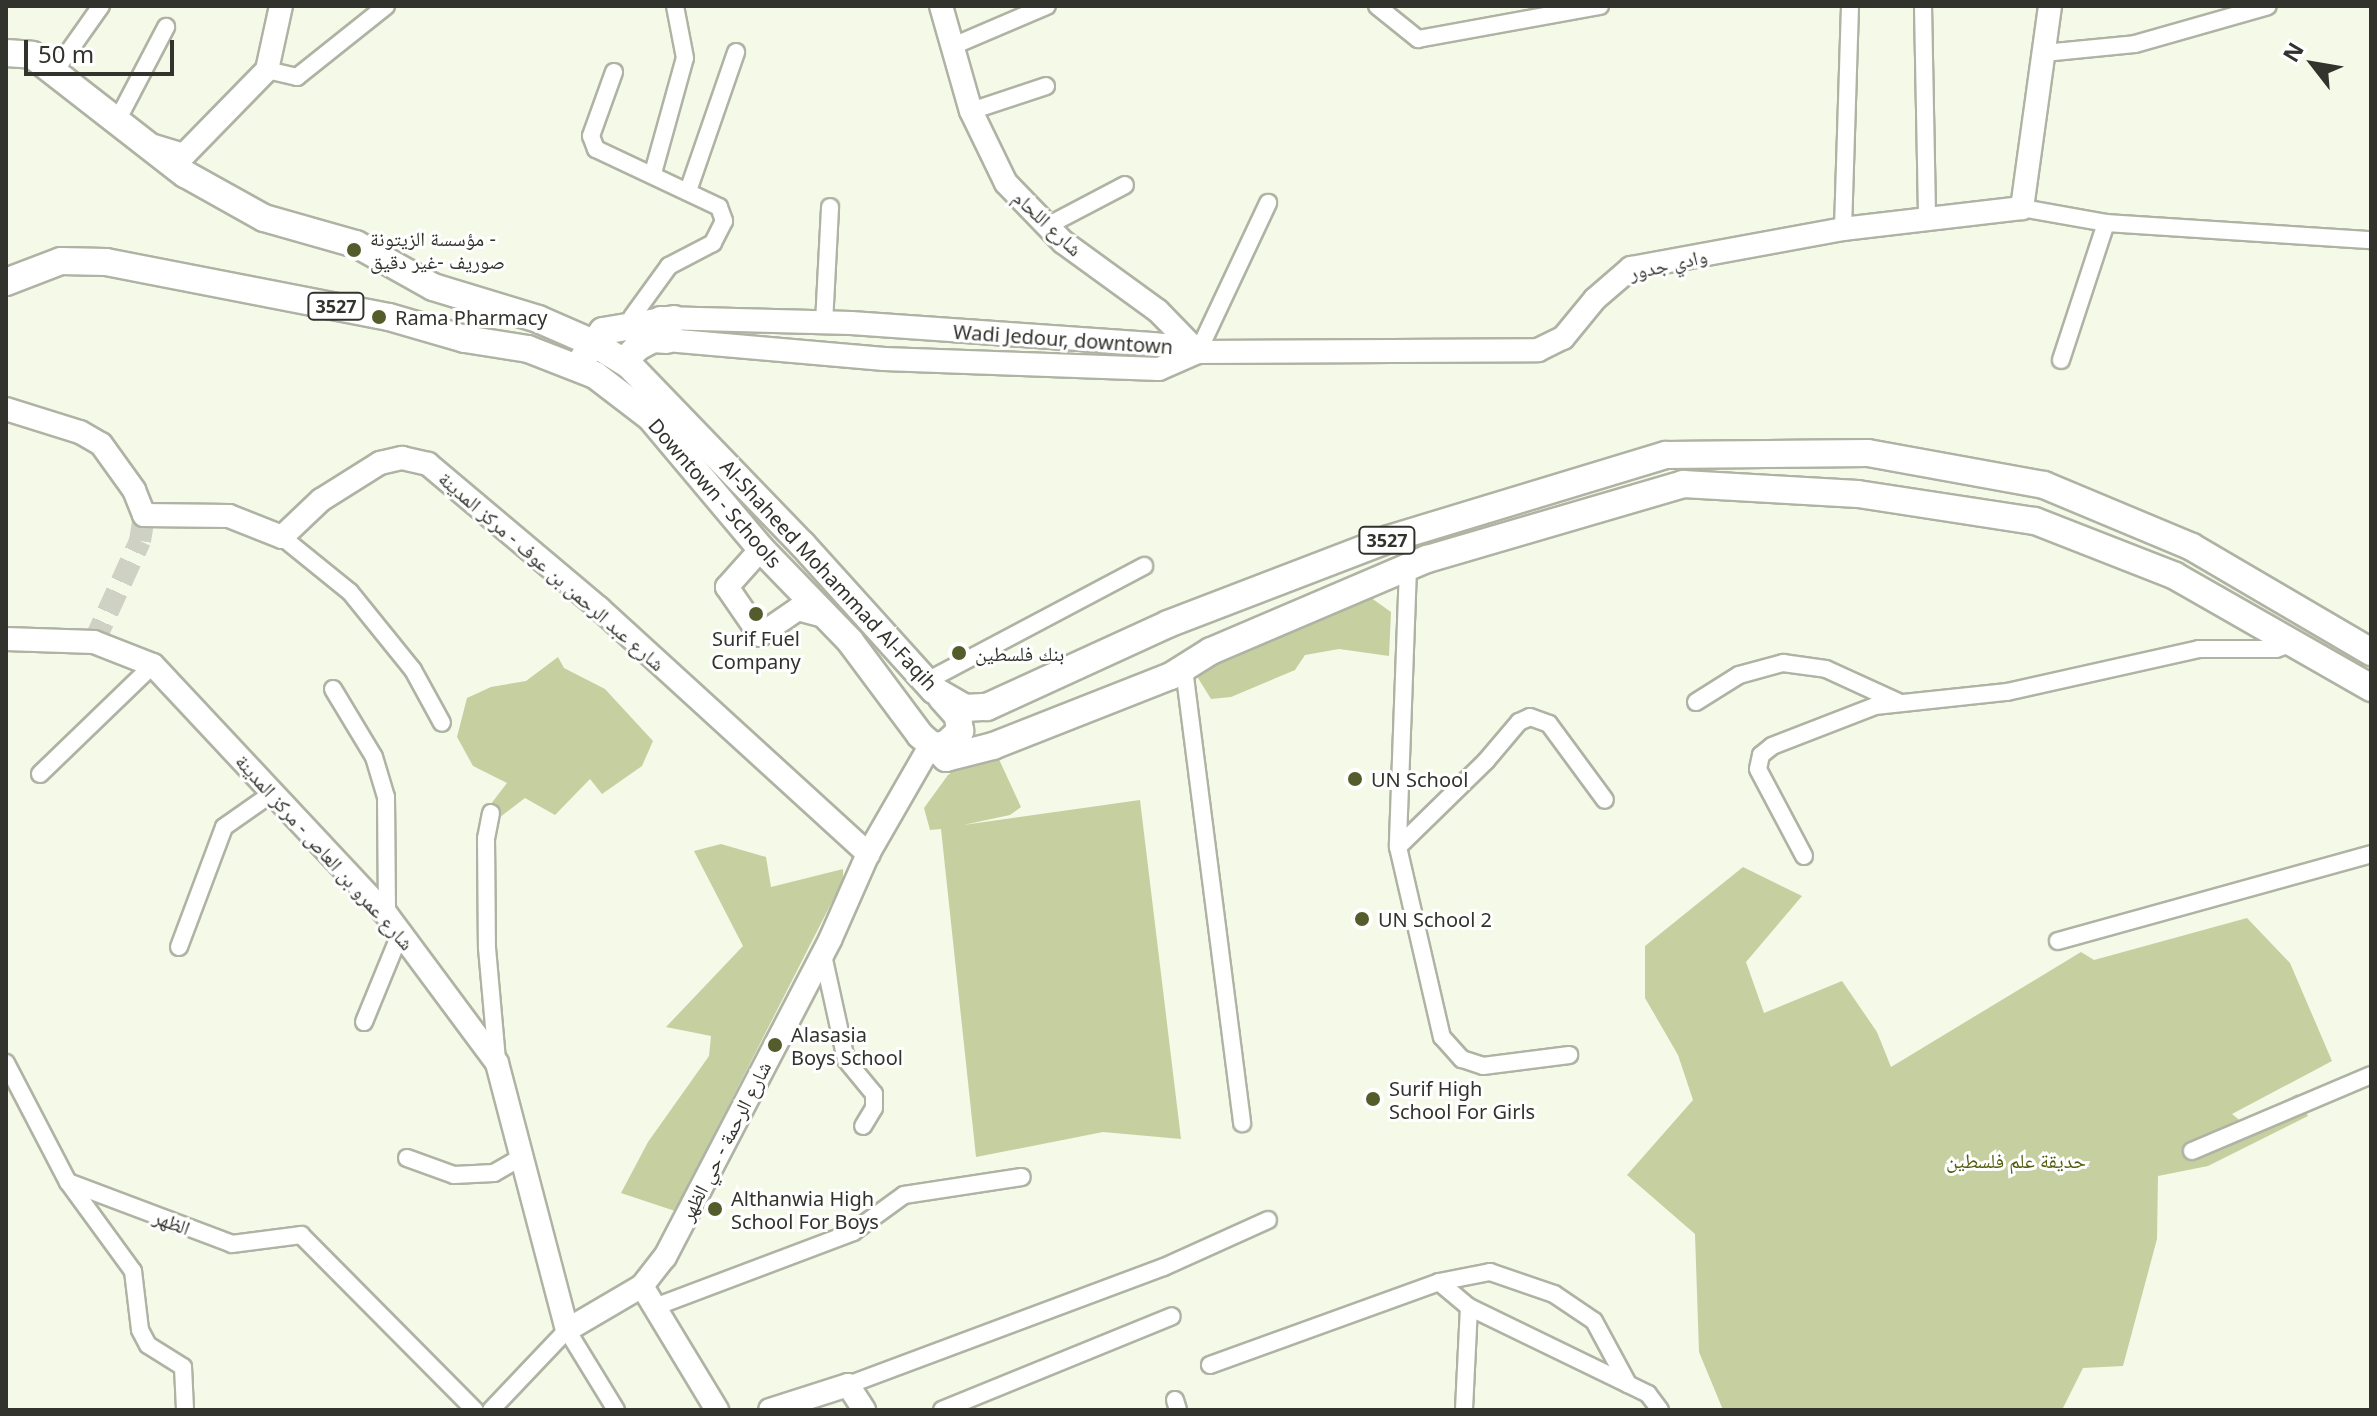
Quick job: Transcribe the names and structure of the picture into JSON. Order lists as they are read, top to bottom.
{
  "streets": {
    "main road": [
      "شارع اللحام",
      "وادي جدور",
      "3527",
      "Wadi Jedour, downtown",
      "Downtown - Schools",
      "شارع عبد الرحمن بن عوف - مركز المدينة",
      "Al-Shaheed Mohammad Al-Faqih",
      "شارع عمرو بن العاص - مركز المدينة",
      "شارع الرحمة - حي الظهر"
    ],
    "street": ["الظهر"]
  },
  "crossings": [
    ["شارع اللحام", "وادي جدور"],
    ["شارع اللحام", "Wadi Jedour, downtown"],
    ["وادي جدور", "Wadi Jedour, downtown"],
    ["3527", "Wadi Jedour, downtown"],
    ["3527", "Al-Shaheed Mohammad Al-Faqih"],
    ["3527", "شارع الرحمة - حي الظهر"],
    ["Downtown - Schools", "Al-Shaheed Mohammad Al-Faqih"],
    ["شارع عبد الرحمن بن عوف - مركز المدينة", "شارع الرحمة - حي الظهر"],
    ["Al-Shaheed Mohammad Al-Faqih", "شارع الرحمة - حي الظهر"],
    ["شارع عمرو بن العاص - مركز المدينة", "شارع الرحمة - حي الظهر"]
  ],
  "parks": ["حديقة علم فلسطين"],
  "places": [
    "مؤسسة الزيتونة - صوريف -غير دقيق",
    "Rama Pharmacy",
    "Surif Fuel Company",
    "بنك فلسطين",
    "UN School",
    "UN School 2",
    "Alasasia Boys School",
    "Surif High School For Girls",
    "Althanwia High School For Boys"
  ],
  "scale_bar": "50 m",
  "north": "top left"
}
